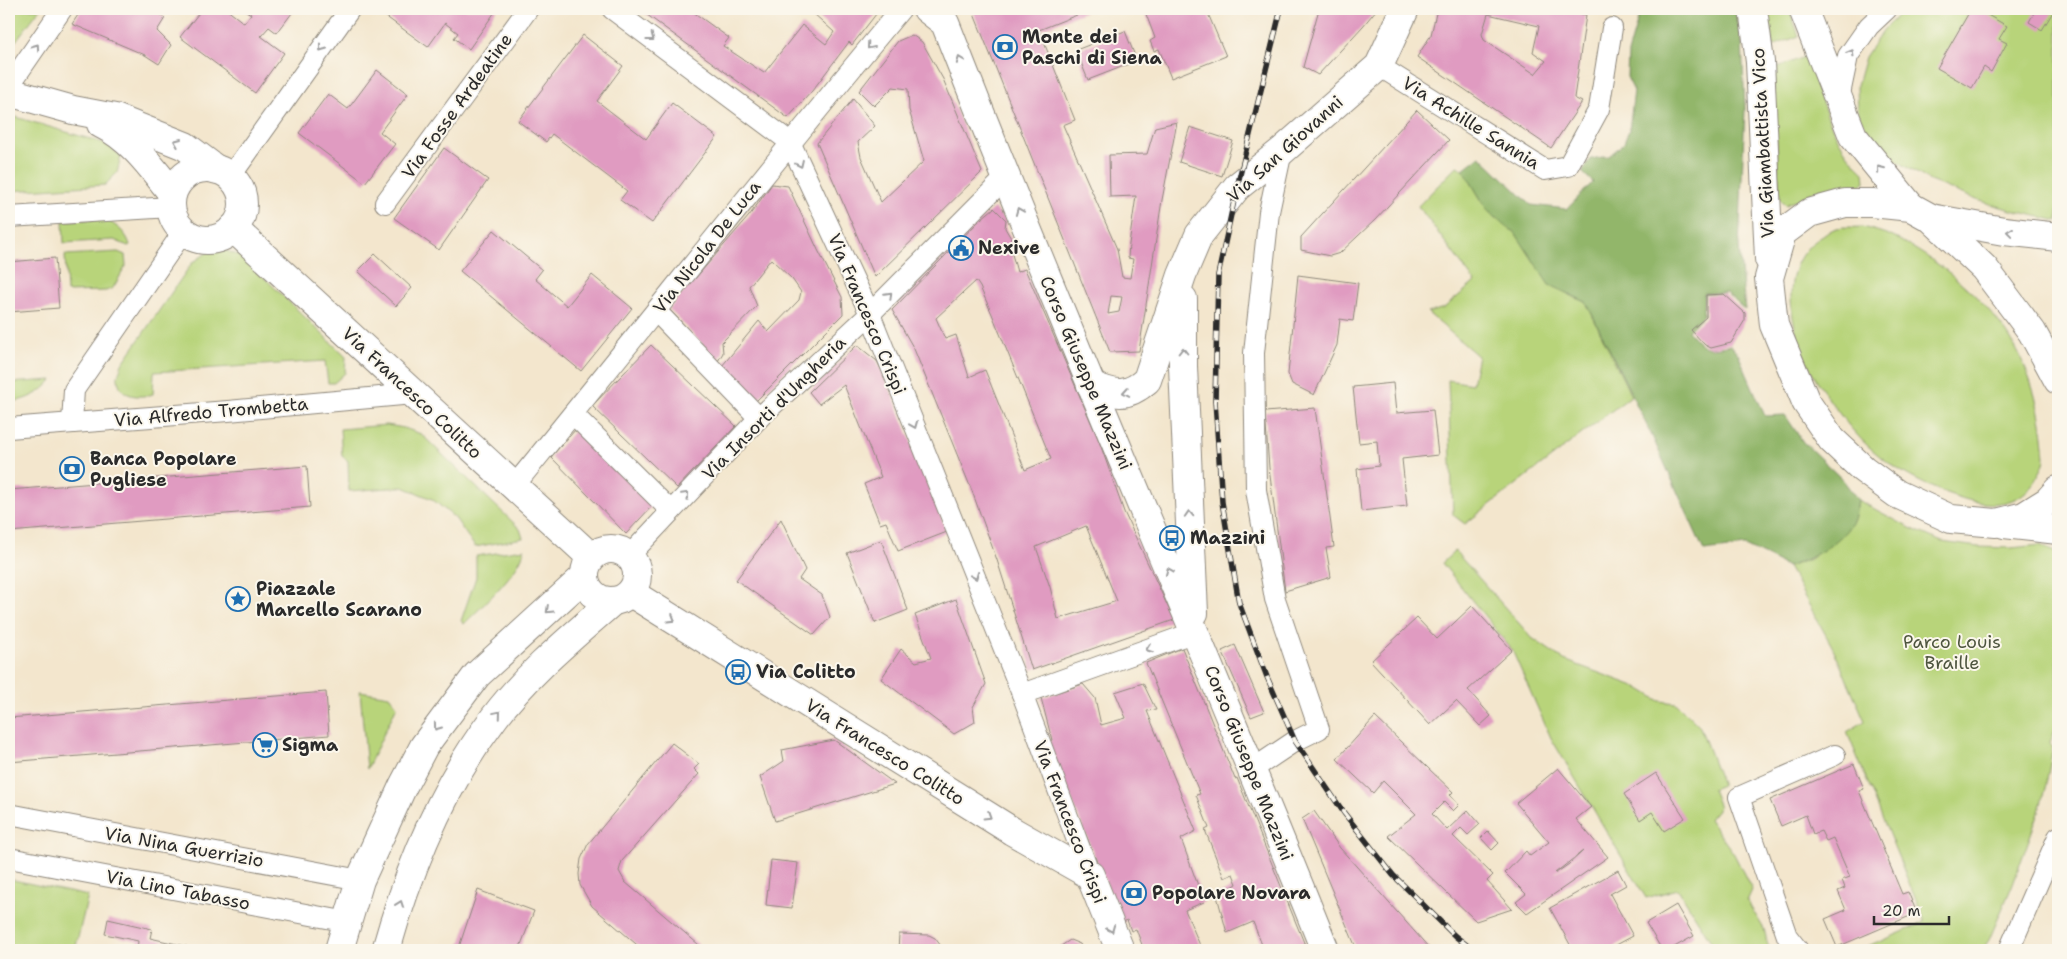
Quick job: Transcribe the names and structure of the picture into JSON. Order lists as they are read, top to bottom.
{
  "streets": {
    "main road": [
      "Via Giambattista Vico",
      "Via San Giovanni",
      "Via Francesco Crispi",
      "Corso Giuseppe Mazzini",
      "Via Francesco Colitto"
    ],
    "street": [
      "Via Fosse Ardeatine",
      "Via Achille Sannia",
      "Via Nicola De Luca",
      "Via Insorti d'Ungheria",
      "Via Alfredo Trombetta",
      "Via Nina Guerrizio",
      "Via Lino Tabasso"
    ]
  },
  "crossings": [
    ["Via Achille Sannia", "Via San Giovanni"],
    ["Via San Giovanni", "Corso Giuseppe Mazzini"],
    ["Via Nicola De Luca", "Via Francesco Crispi"],
    ["Via Nicola De Luca", "Via Francesco Colitto"],
    ["Via Francesco Crispi", "Via Francesco Colitto"],
    ["Via Francesco Crispi", "Via Insorti d'Ungheria"],
    ["Corso Giuseppe Mazzini", "Via Insorti d'Ungheria"],
    ["Via Francesco Colitto", "Via Insorti d'Ungheria"],
    ["Via Francesco Colitto", "Via Alfredo Trombetta"]
  ],
  "one_way": [
    "Via Francesco Crispi",
    "Corso Giuseppe Mazzini",
    "Via Francesco Colitto",
    "Via Insorti d'Ungheria"
  ],
  "parks": ["Parco Louis Braille"],
  "places": {
    "bank": ["Monte dei Paschi di Siena", "Banca Popolare Pugliese", "Popolare Novara"],
    "public building": ["Nexive"],
    "bus stop": ["Mazzini", "Via Colitto"],
    "place": ["Piazzale Marcello Scarano"],
    "supermarket": ["Sigma"]
  },
  "scale_bar": "20 m"
}
